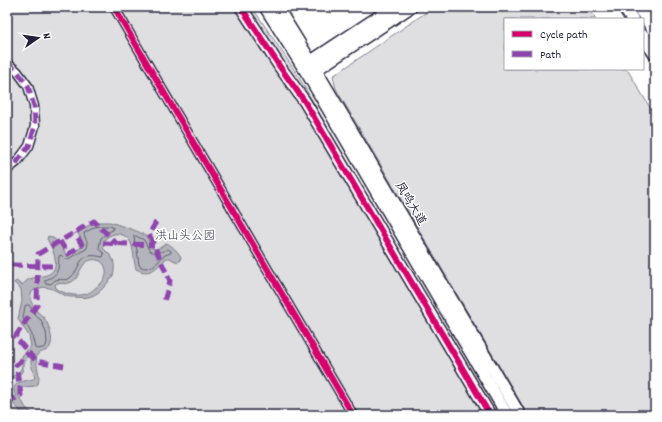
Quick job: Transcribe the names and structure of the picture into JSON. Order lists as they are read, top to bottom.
{
  "streets": {
    "main road": ["凤鸣大道"]
  },
  "parks": ["洪山头公园"],
  "legend": ["Cycle path", "Path"],
  "north": "right"
}
